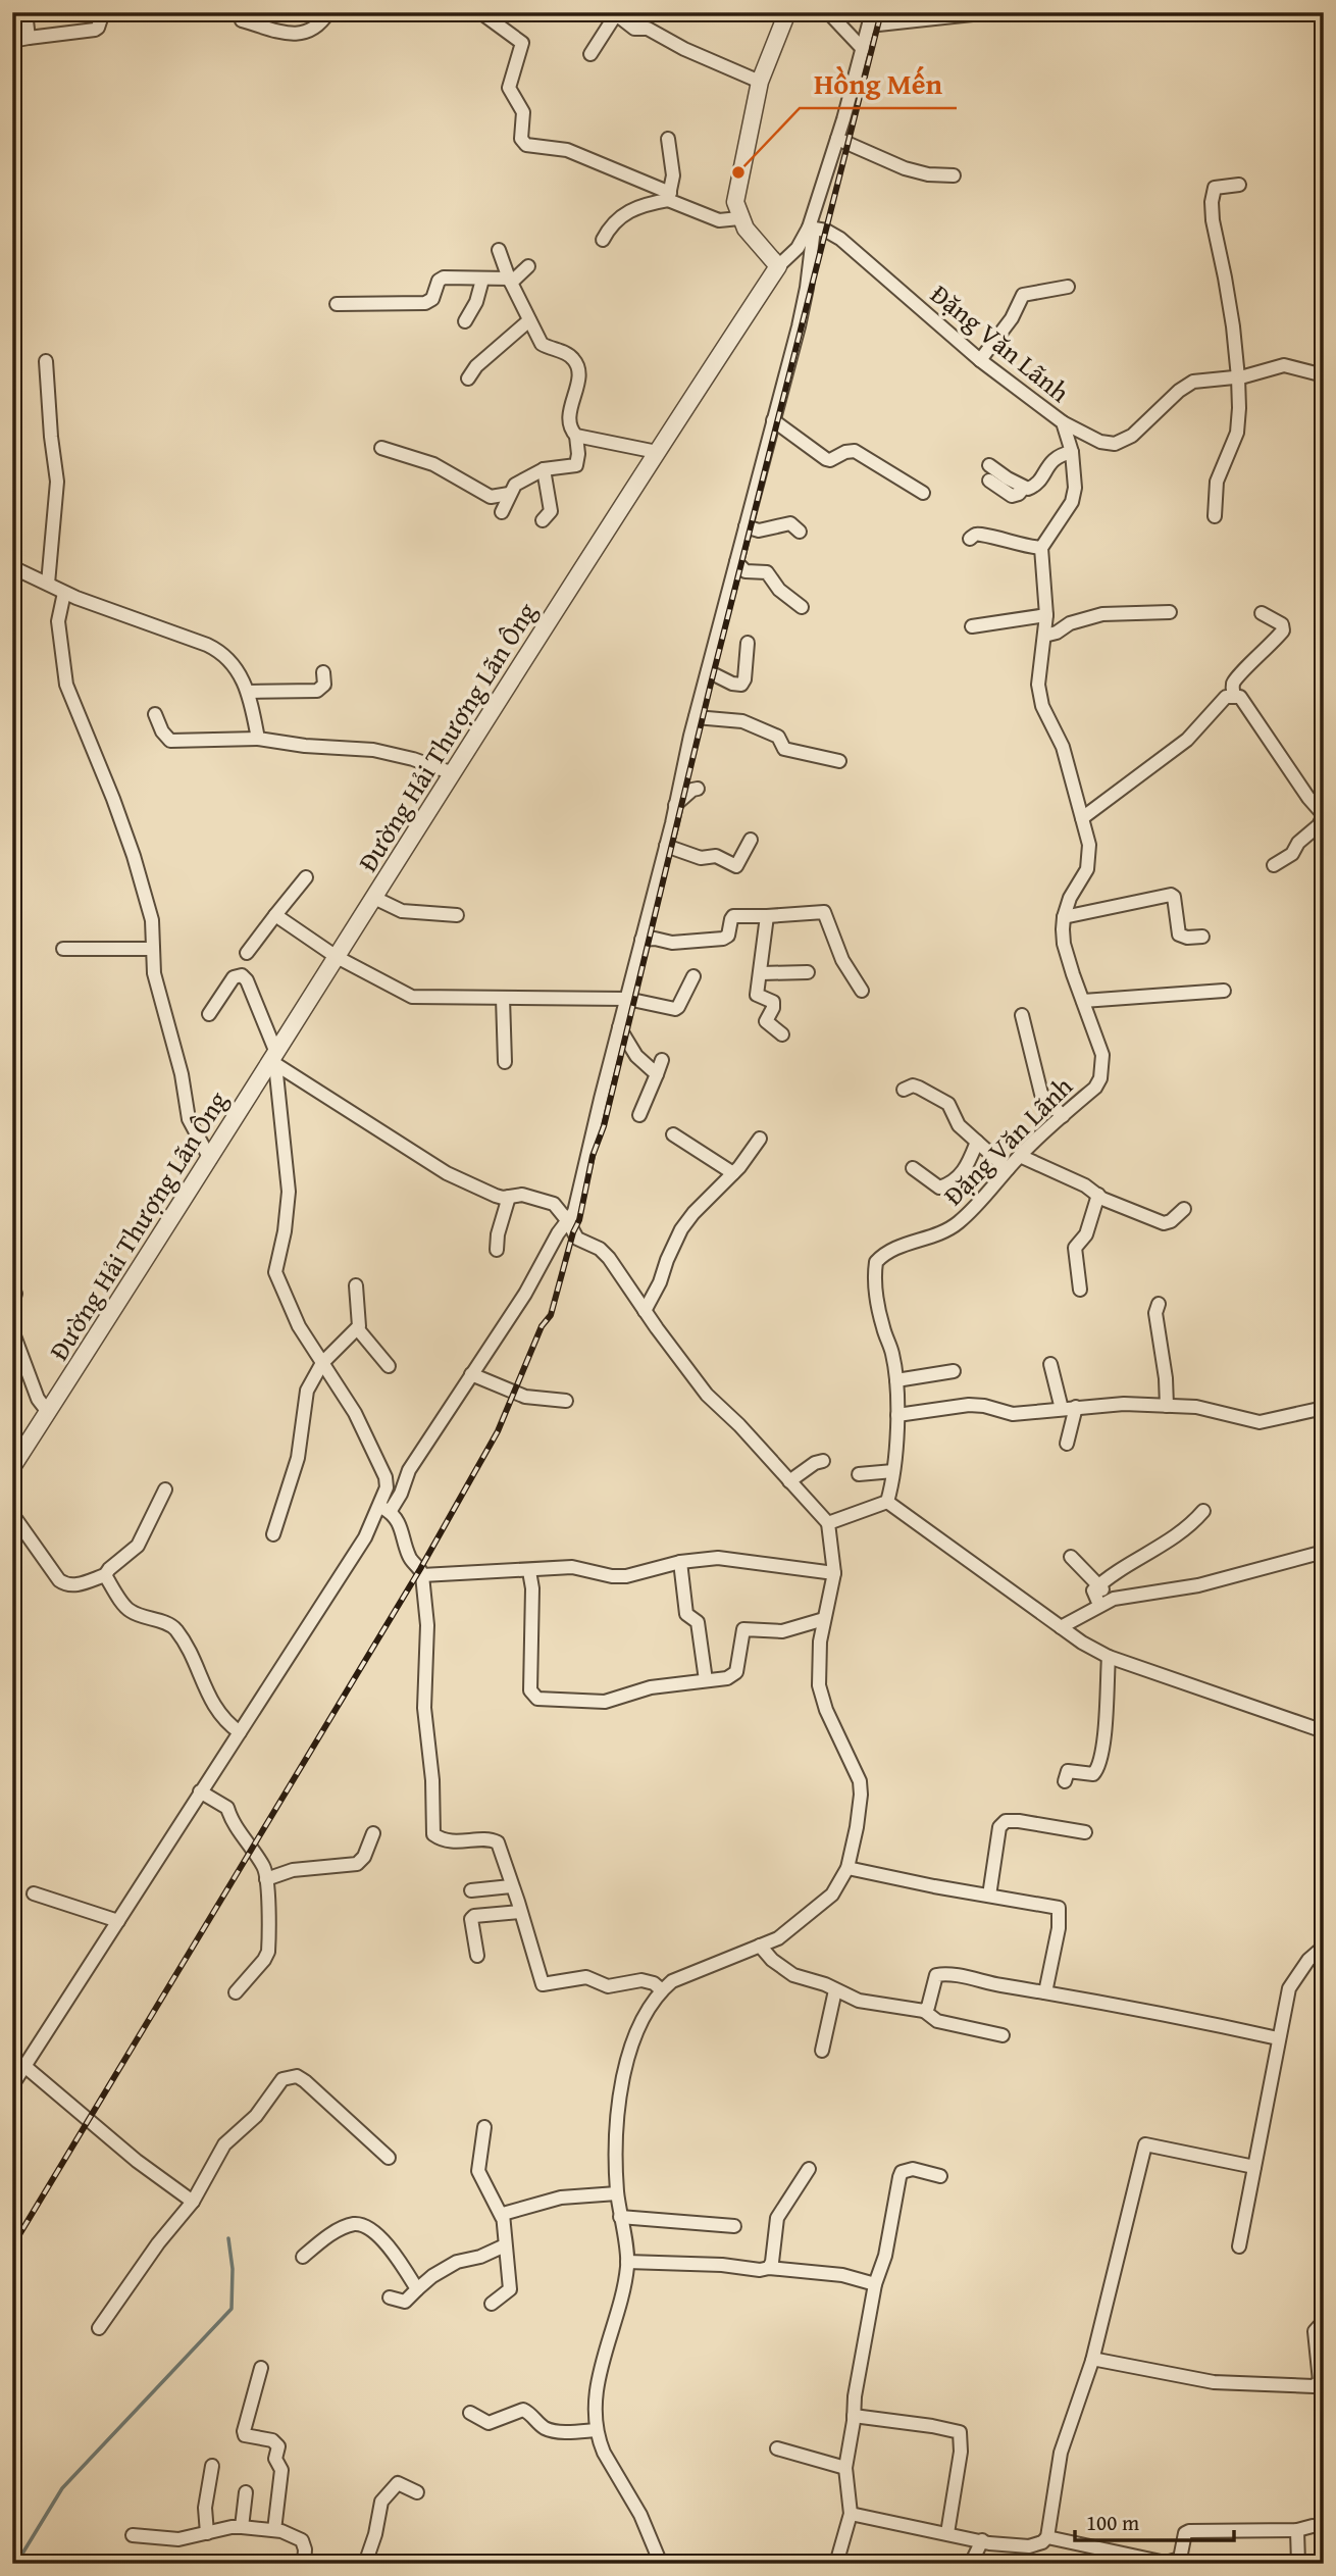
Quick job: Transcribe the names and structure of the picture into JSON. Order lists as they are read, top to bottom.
{
  "streets": {
    "street": ["Đặng Văn Lãnh", "Đường Hải Thượng Lãn Ông"]
  },
  "places": ["Hồng Mến"],
  "scale_bar": "100 m"
}
